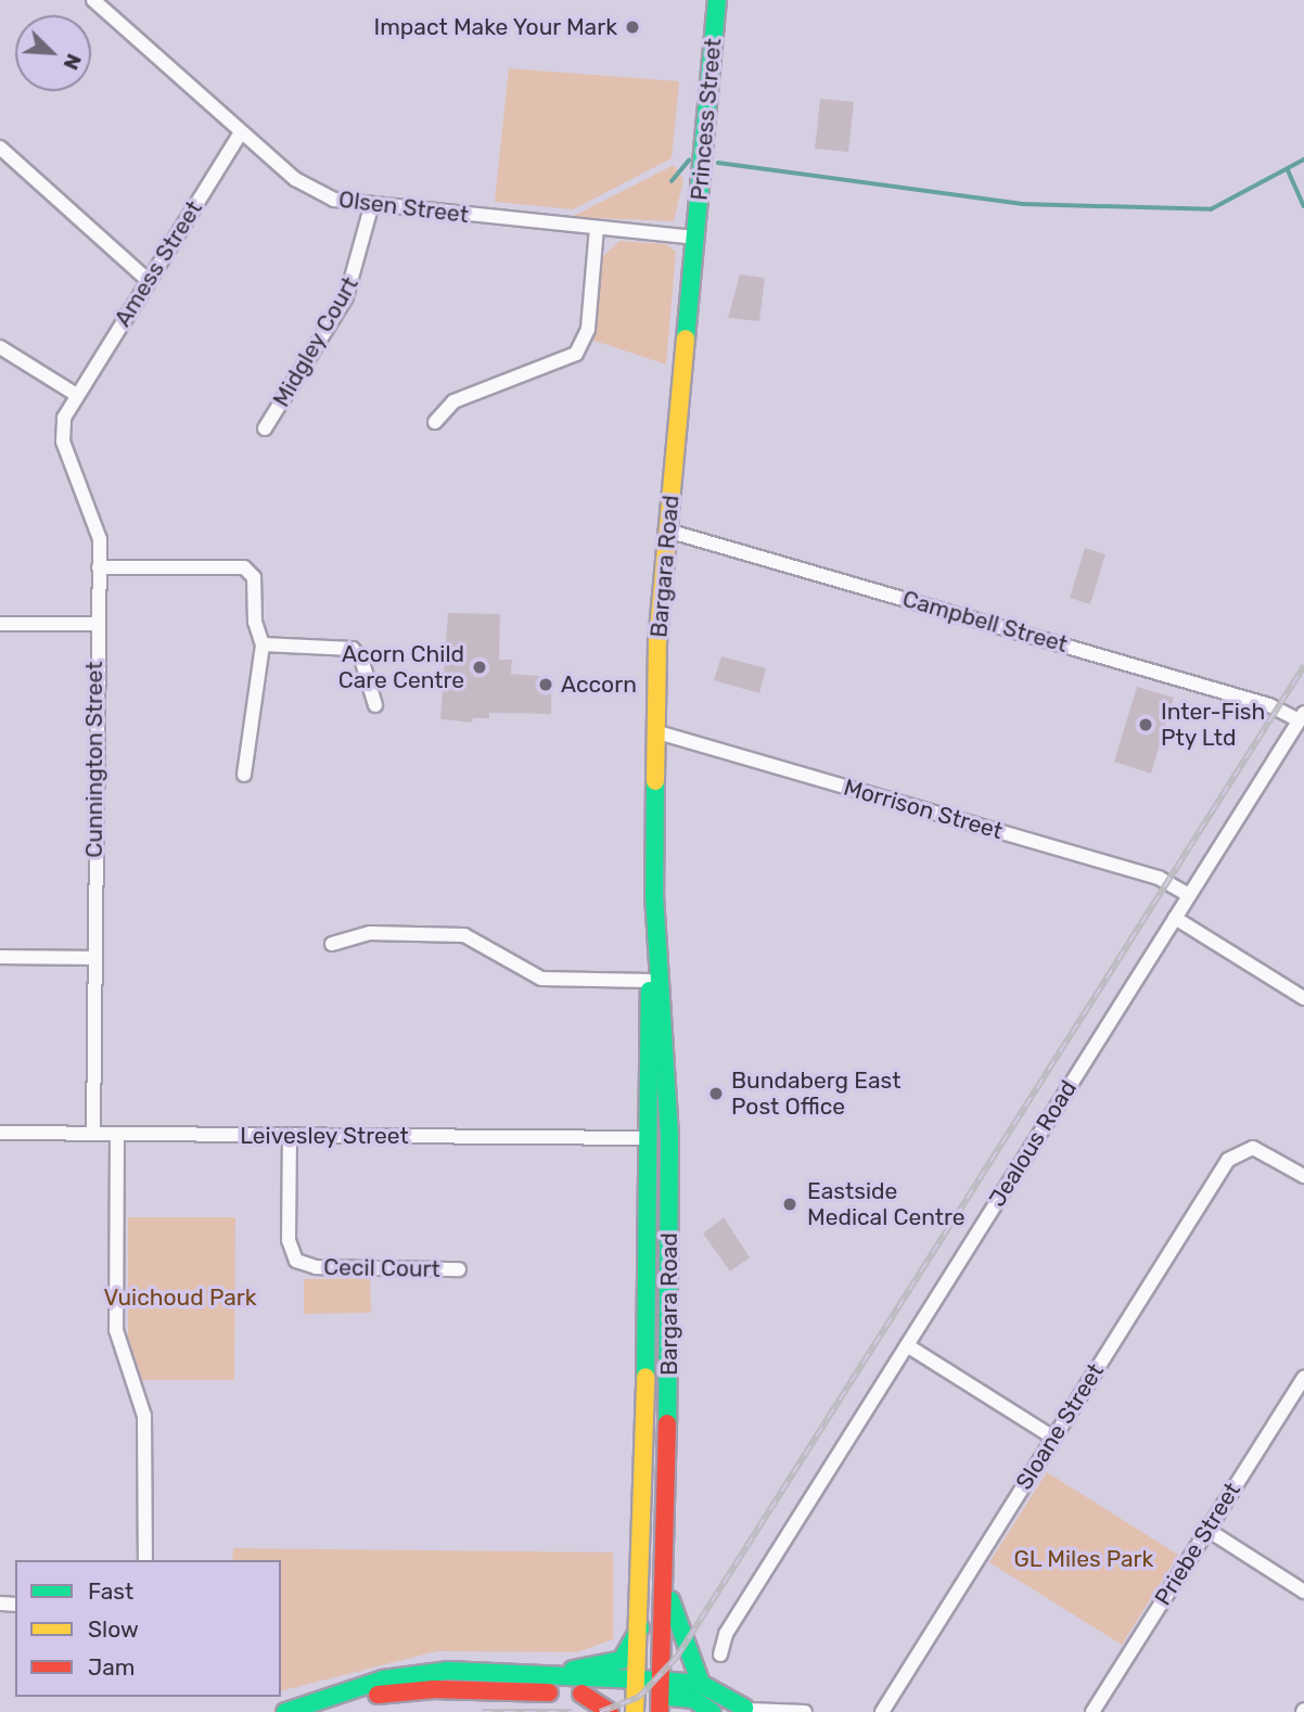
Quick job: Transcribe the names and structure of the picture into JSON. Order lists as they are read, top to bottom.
{
  "streets": {
    "main road": ["Princess Street", "Bargara Road"],
    "street": [
      "Olsen Street",
      "Amess Street",
      "Midgley Court",
      "Campbell Street",
      "Cunnington Street",
      "Morrison Street",
      "Leivesley Street",
      "Jealous Road",
      "Cecil Court",
      "Sloane Street",
      "Priebe Street"
    ]
  },
  "crossings": [
    ["Princess Street", "Olsen Street"],
    ["Princess Street", "Bargara Road"],
    ["Olsen Street", "Amess Street"],
    ["Olsen Street", "Midgley Court"],
    ["Olsen Street", "Bargara Road"],
    ["Amess Street", "Cunnington Street"],
    ["Bargara Road", "Campbell Street"],
    ["Bargara Road", "Morrison Street"],
    ["Bargara Road", "Leivesley Street"],
    ["Campbell Street", "Jealous Road"],
    ["Cunnington Street", "Leivesley Street"],
    ["Morrison Street", "Jealous Road"],
    ["Leivesley Street", "Cecil Court"]
  ],
  "parks": ["Vuichoud Park", "GL Miles Park"],
  "places": [
    "Impact Make Your Mark",
    "Acorn Child Care Centre",
    "Accorn",
    "Inter-Fish Pty Ltd",
    "Bundaberg East Post Office",
    "Eastside Medical Centre"
  ],
  "legend": ["Fast", "Slow", "Jam"],
  "north": "bottom right"
}
